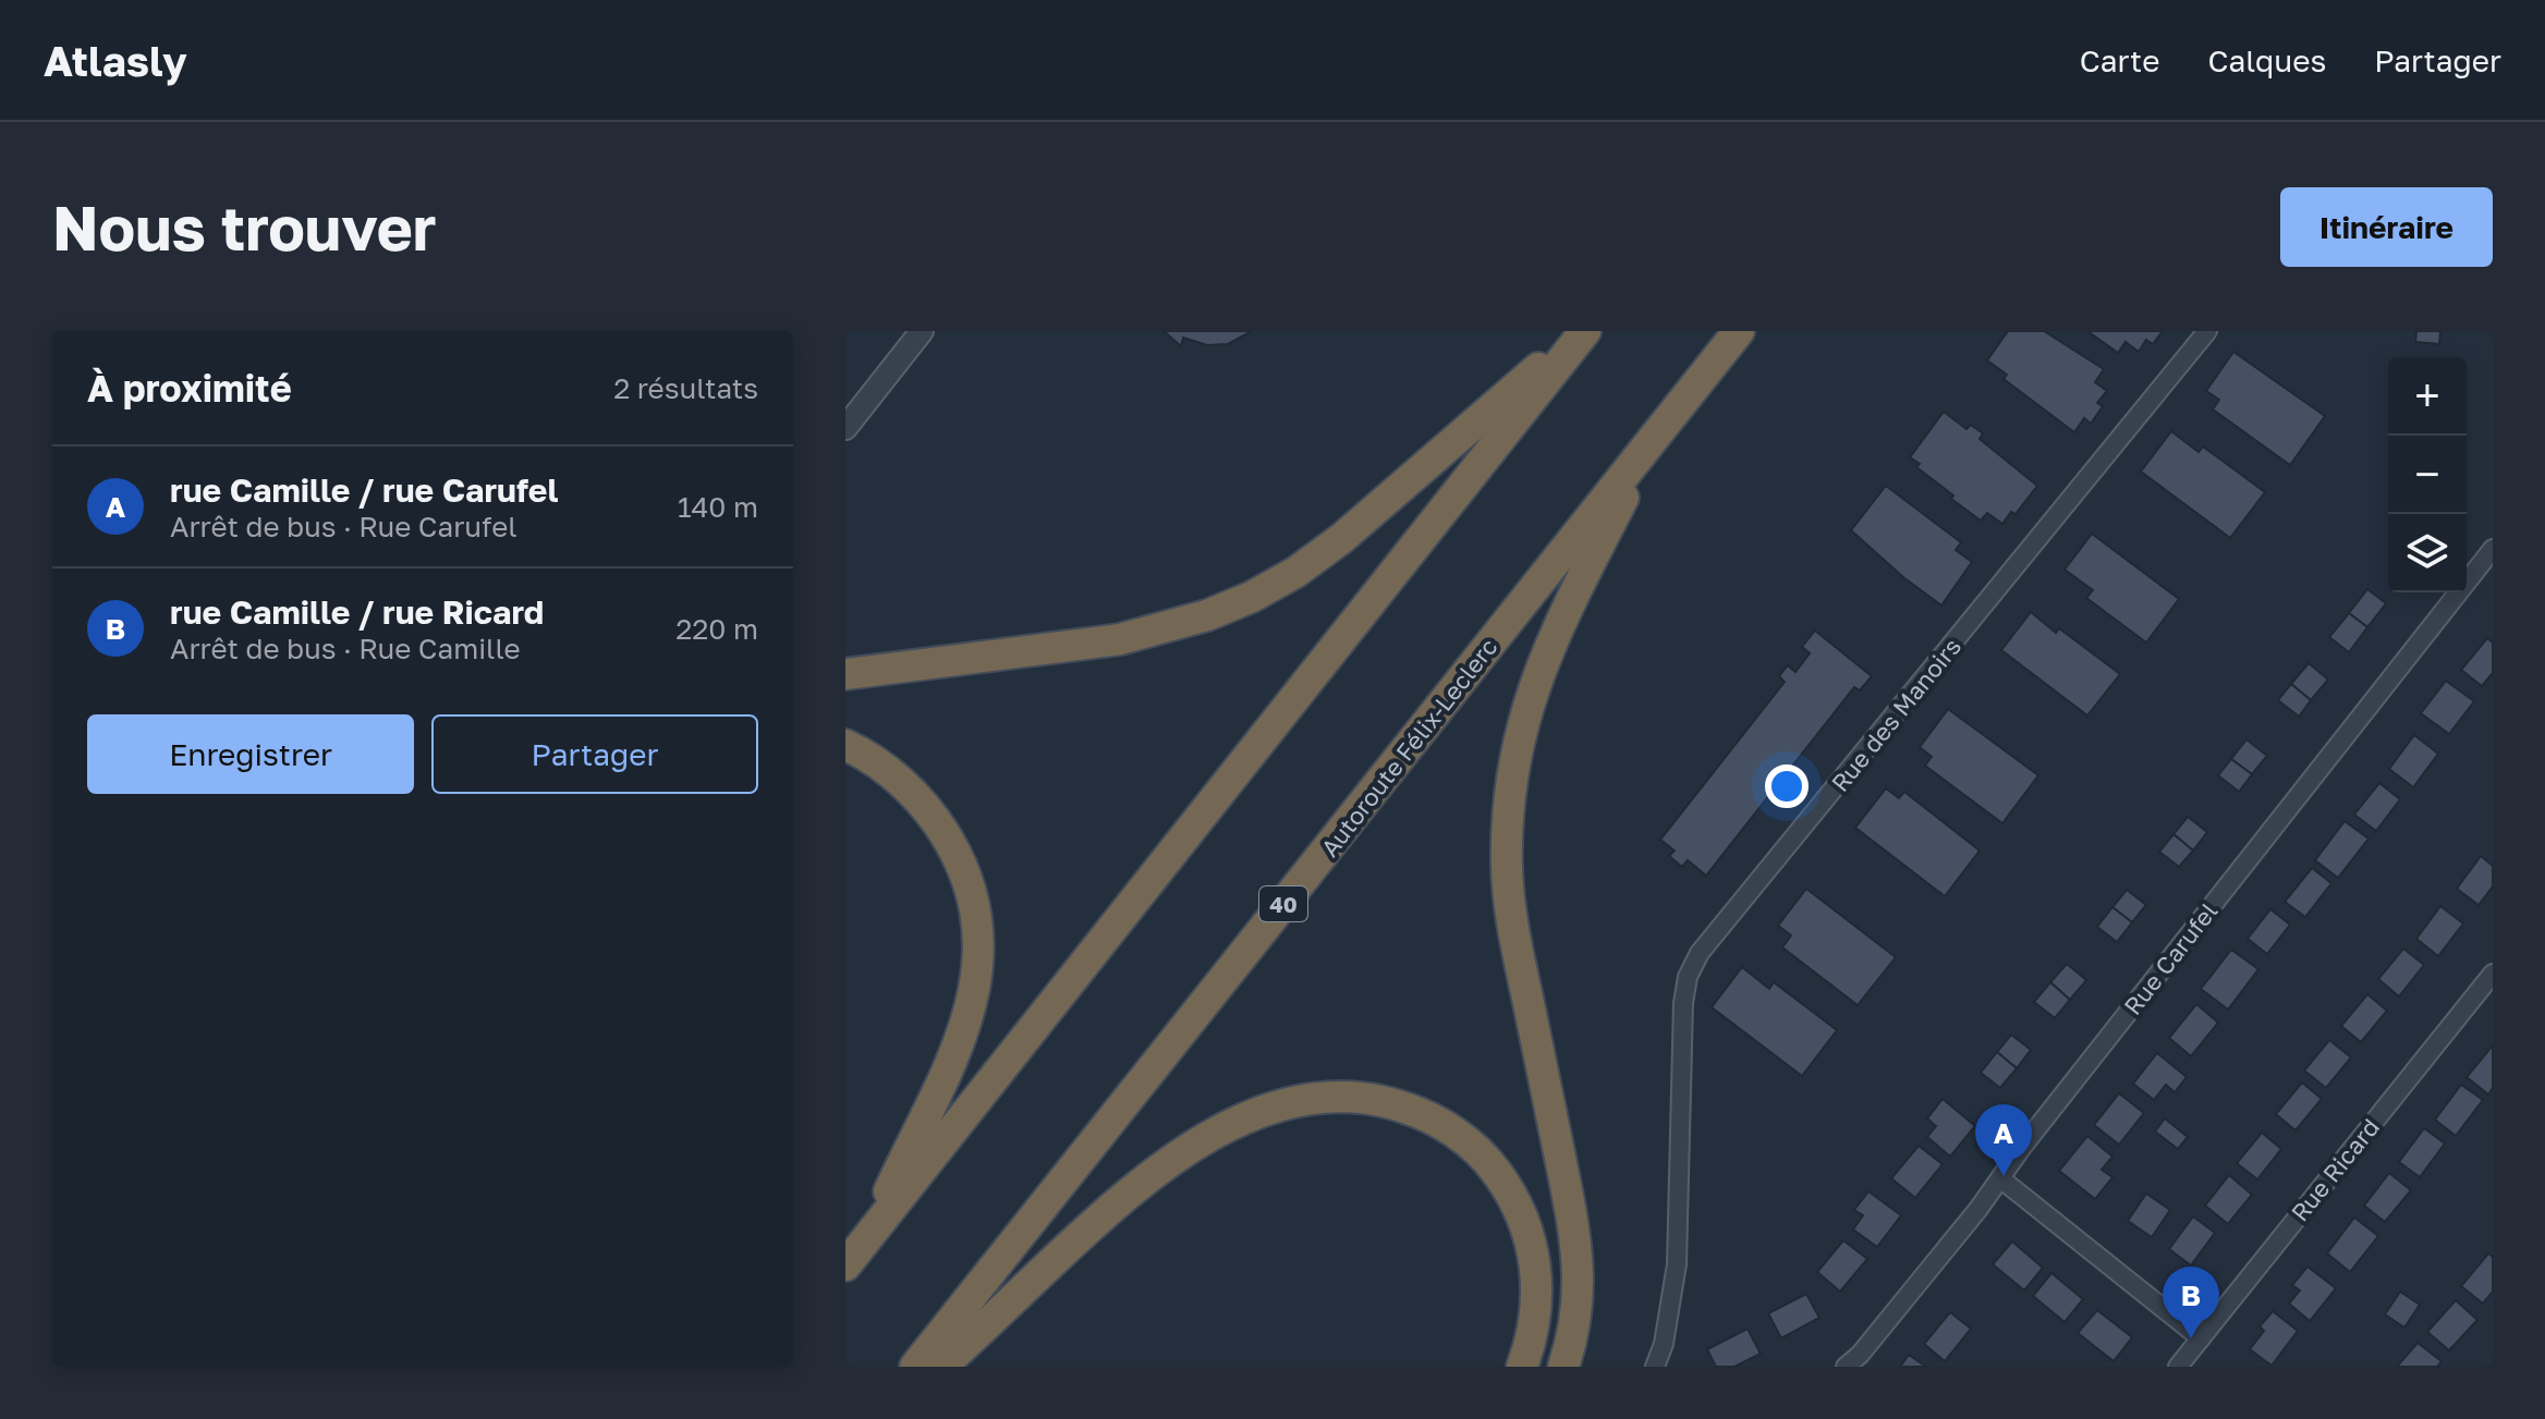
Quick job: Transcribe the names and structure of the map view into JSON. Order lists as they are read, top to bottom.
{
  "streets": {
    "highway": ["Autoroute Félix-Leclerc", "40"],
    "street": ["Rue des Manoirs", "Rue Carufel", "Rue Ricard"]
  },
  "page": {
    "header": "Atlasly",
    "nav": ["Carte", "Calques", "Partager"],
    "buttons": [
      "Itinéraire",
      ["Enregistrer", "Partager"]
    ],
    "title": "Nous trouver",
    "heading": ["À proximité", "2 résultats"],
    "map_buttons": ["+", "−"],
    "list": [
      {
        "mark": "A",
        "name": "rue Camille / rue Carufel",
        "note": "Arrêt de bus · Rue Carufel",
        "value": "140 m"
      },
      {
        "mark": "B",
        "name": "rue Camille / rue Ricard",
        "note": "Arrêt de bus · Rue Camille",
        "value": "220 m"
      }
    ],
    "pins": ["A", "B"]
  }
}
